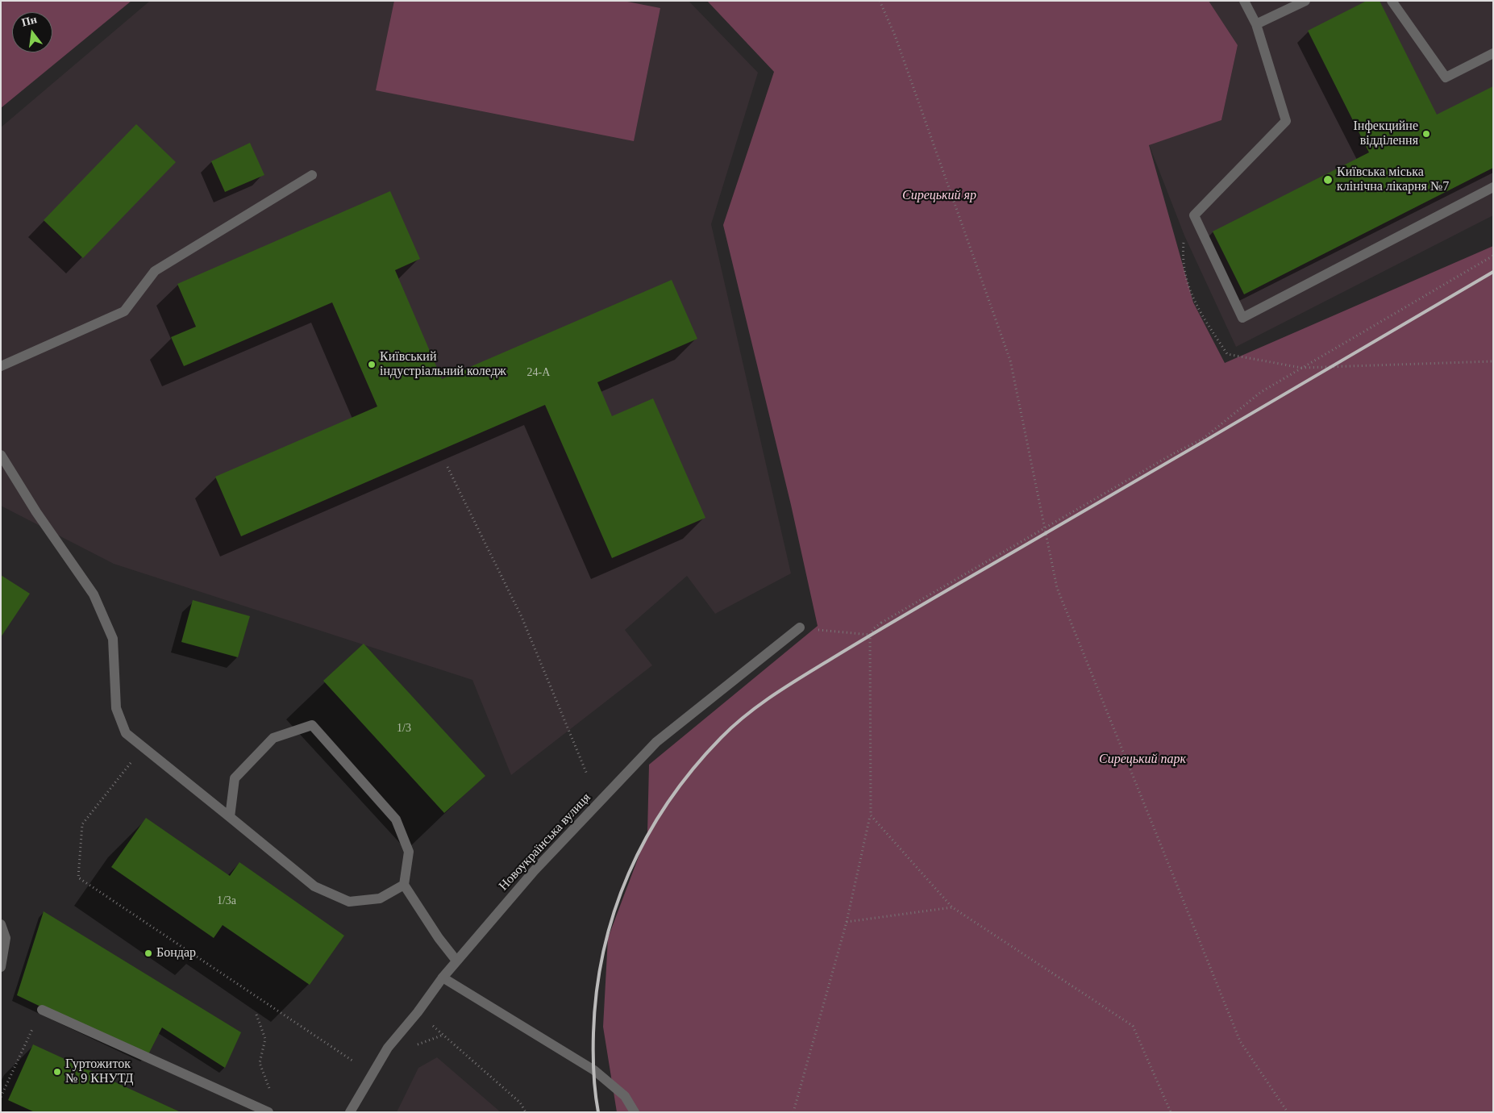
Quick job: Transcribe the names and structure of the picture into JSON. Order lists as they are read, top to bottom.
{
  "streets": {
    "street": ["Новоукраїнська вулиця"]
  },
  "parks": ["Сирецький яр", "Сирецький парк"],
  "places": [
    "Інфекцийне відділення",
    "Київська міська клінічна лікарня №7",
    "Київський індустріальний коледж",
    "Бондар",
    "Гуртожиток № 9 КНУТД"
  ],
  "house_numbers": ["24-А", "1/3", "1/3а"],
  "north": "top"
}
